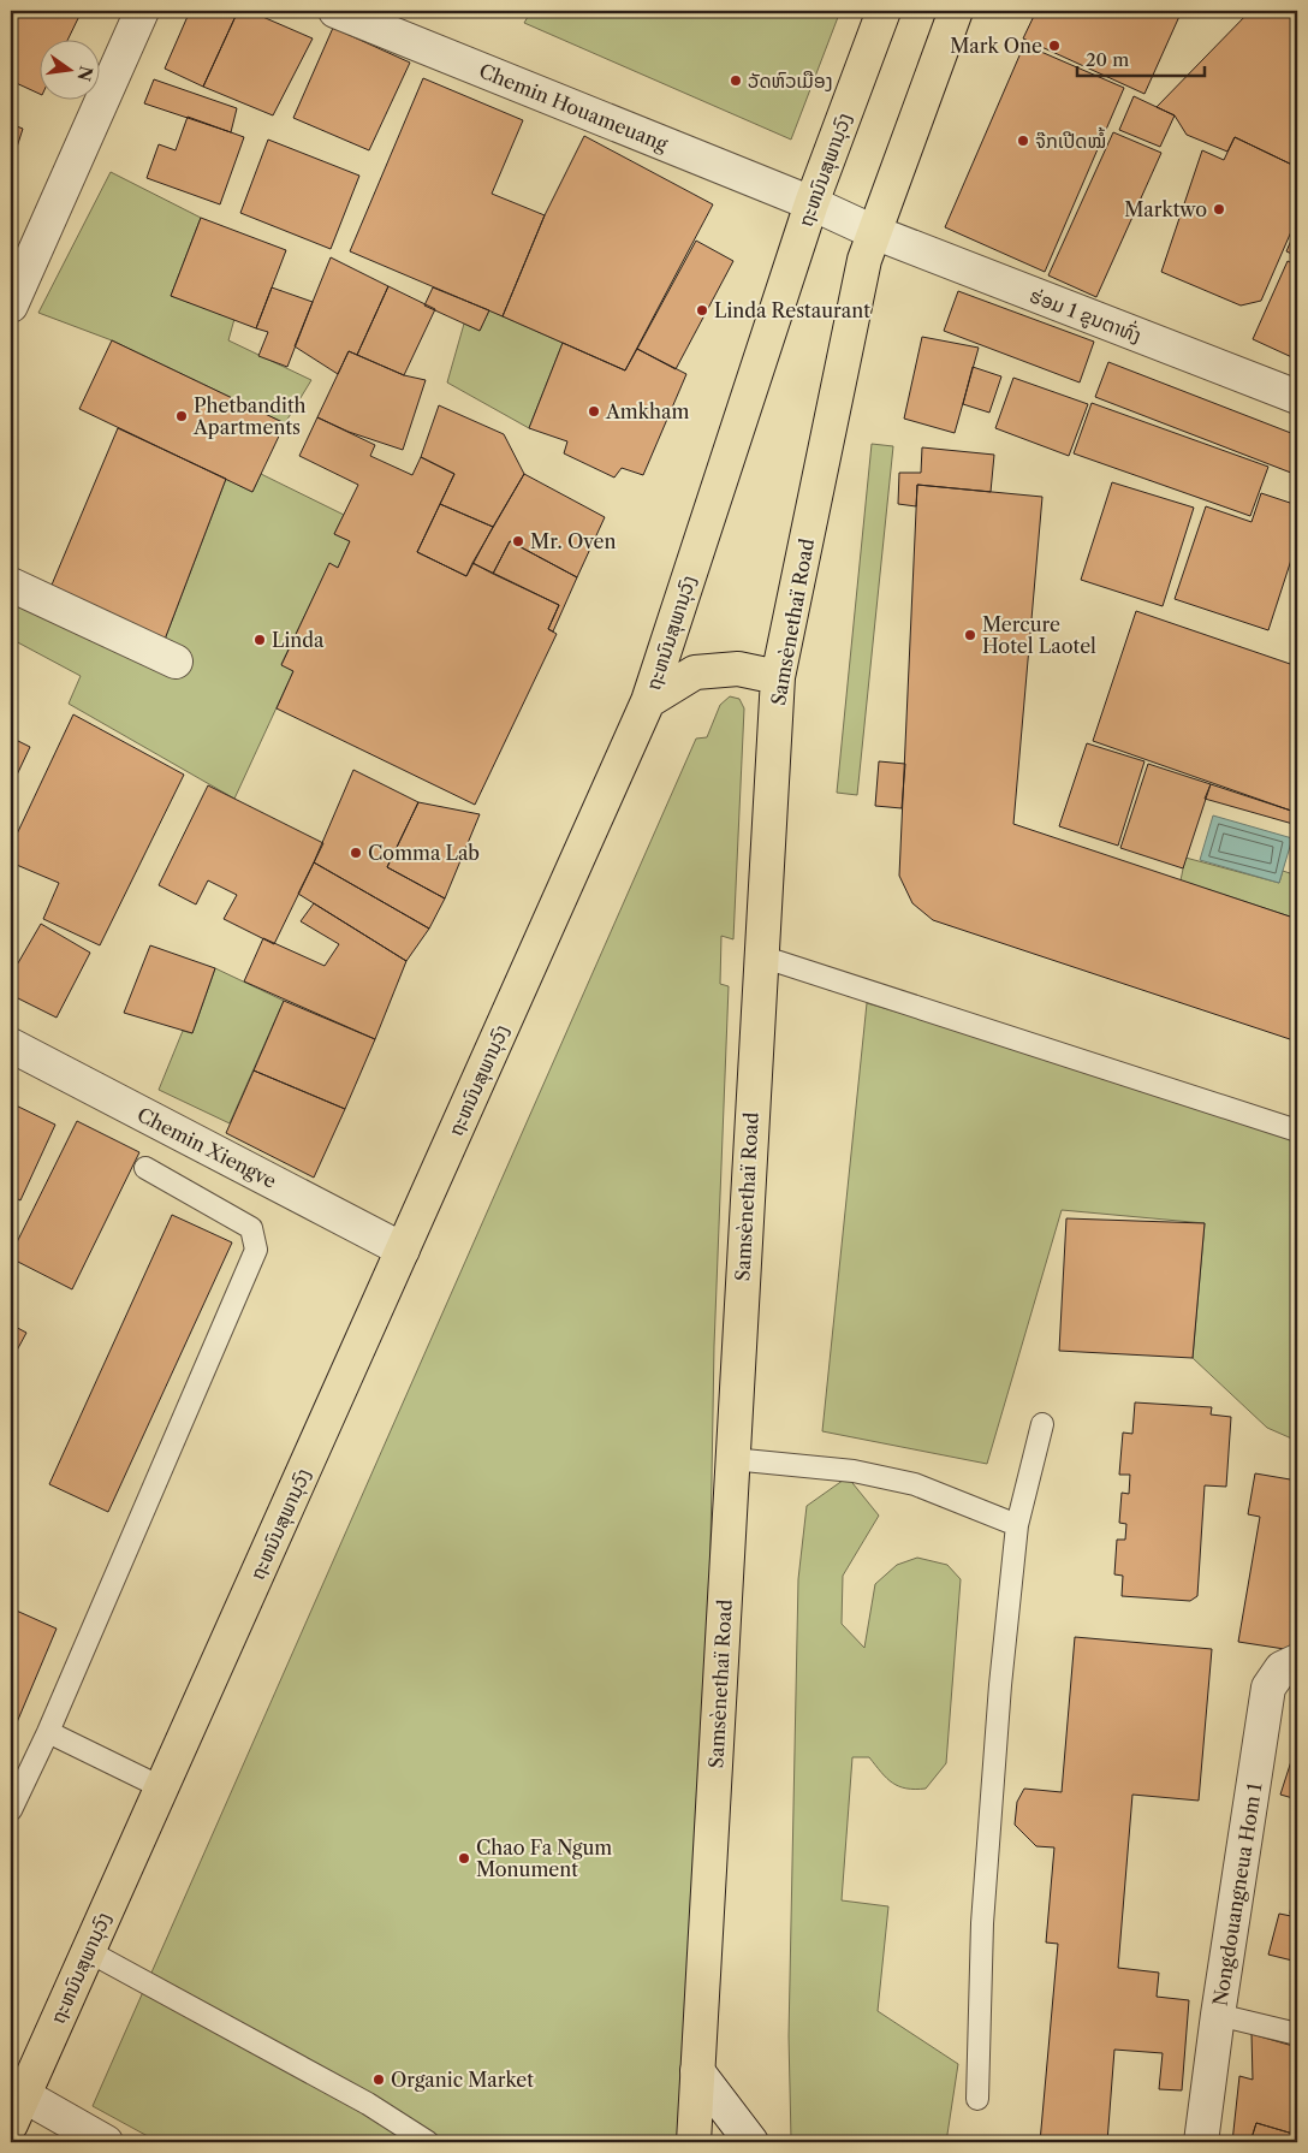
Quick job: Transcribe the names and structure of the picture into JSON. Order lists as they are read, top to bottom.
{
  "streets": {
    "highway": ["ຖະຫນົນສຸພານຸວົງ", "Samsènethaï Road"],
    "street": [
      "Chemin Houameuang",
      "ຮ່ອມ 1 ຂູນຕາທົ່ງ",
      "Chemin Xiengve",
      "Nongdouangneua Hom 1"
    ]
  },
  "crossings": [
    ["Chemin Houameuang", "ຖະຫນົນສຸພານຸວົງ"],
    ["Chemin Houameuang", "ຮ່ອມ 1 ຂູນຕາທົ່ງ"],
    ["Chemin Houameuang", "Samsènethaï Road"],
    ["ຖະຫນົນສຸພານຸວົງ", "Chemin Xiengve"],
    ["ຮ່ອມ 1 ຂູນຕາທົ່ງ", "Samsènethaï Road"]
  ],
  "places": [
    "Mark One",
    "ວັດຫົວເມືອງ",
    "ຈ໊ກເປີດໝ້ໍ",
    "Marktwo",
    "Linda Restaurant",
    "Amkham",
    "Phetbandith Apartments",
    "Mr. Oven",
    "Mercure Hotel Laotel",
    "Linda",
    "Comma Lab",
    "Chao Fa Ngum Monument",
    "Organic Market"
  ],
  "scale_bar": "20 m",
  "north": "right"
}
